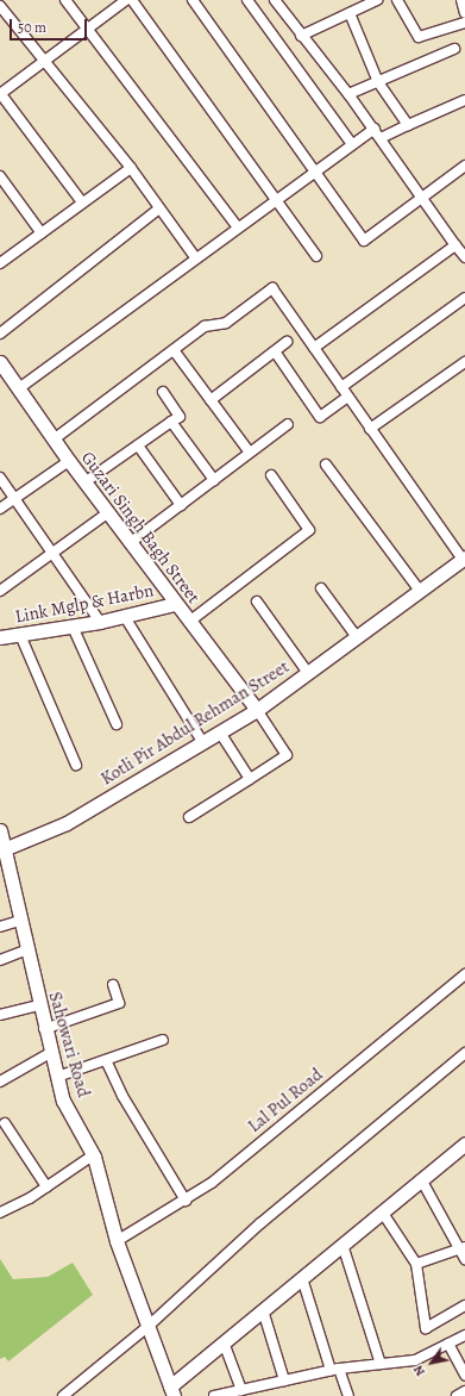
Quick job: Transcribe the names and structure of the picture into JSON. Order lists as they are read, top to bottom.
{
  "streets": {
    "street": [
      "Guzari Singh Bagh Street",
      "Link Mglp & Harbn",
      "Kotli Pir Abdul Rehman Street",
      "Sahowari Road",
      "Lal Pul Road"
    ]
  },
  "crossings": [
    ["Guzari Singh Bagh Street", "Link Mglp & Harbn"],
    ["Guzari Singh Bagh Street", "Kotli Pir Abdul Rehman Street"],
    ["Kotli Pir Abdul Rehman Street", "Sahowari Road"],
    ["Sahowari Road", "Lal Pul Road"]
  ],
  "scale_bar": "50 m",
  "north": "bottom left"
}
